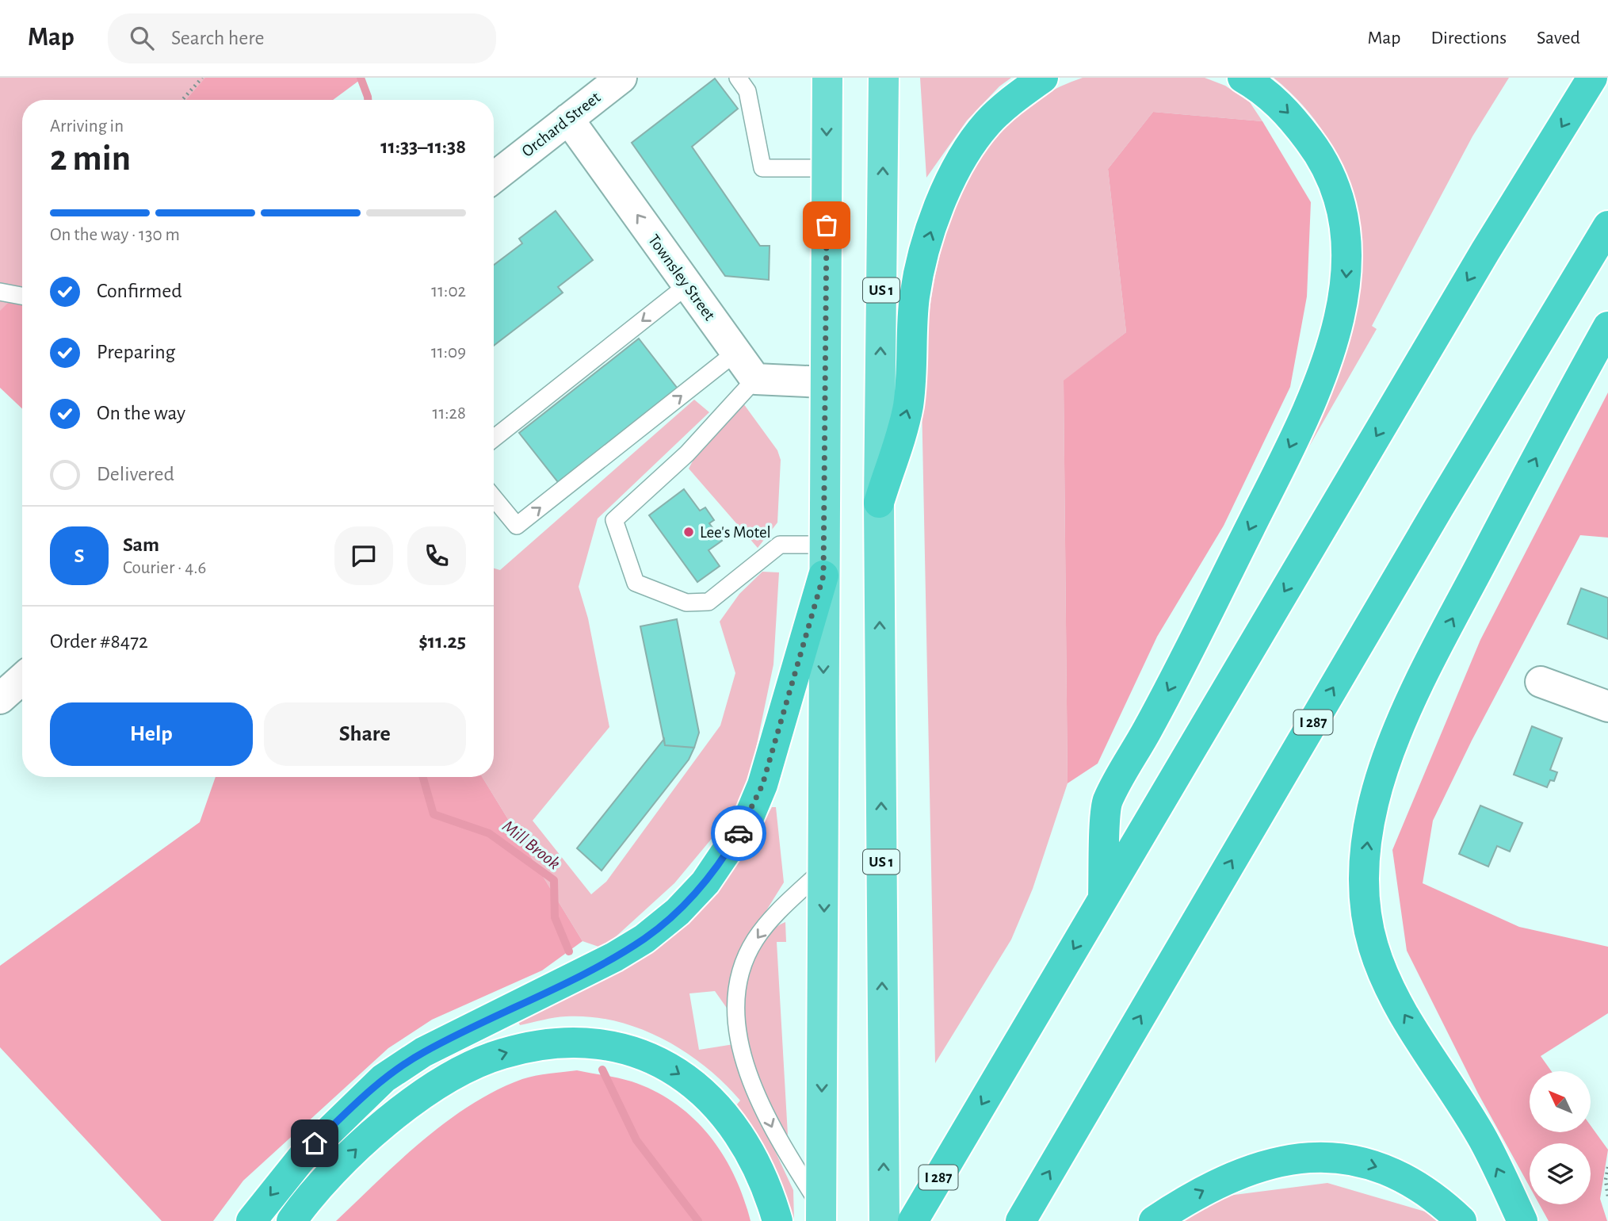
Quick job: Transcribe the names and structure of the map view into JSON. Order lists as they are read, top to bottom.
{
  "streets": {
    "highway": ["US 1", "I 287"],
    "street": ["Orchard Street", "Townsley Street"]
  },
  "crossings": [
    ["Orchard Street", "Townsley Street"]
  ],
  "one_way": ["Townsley Street"],
  "water": ["Mill Brook"],
  "places": ["Lee's Motel"],
  "north": "top left",
  "page": {
    "header": "Map",
    "search": "Search here",
    "nav": ["Map", "Directions", "Saved"],
    "heading": ["2 min", "Arriving in", "11:33–11:38"],
    "panel": [
      "Sam",
      "Courier · 4.6",
      "Order #8472",
      "$11.25"
    ],
    "bar": "On the way · 130 m",
    "list": [
      ["Confirmed", "11:02"],
      ["Preparing", "11:09"],
      ["On the way", "11:28"],
      "Delivered"
    ],
    "round": "S",
    "buttons": ["Help", "Share"]
  }
}
